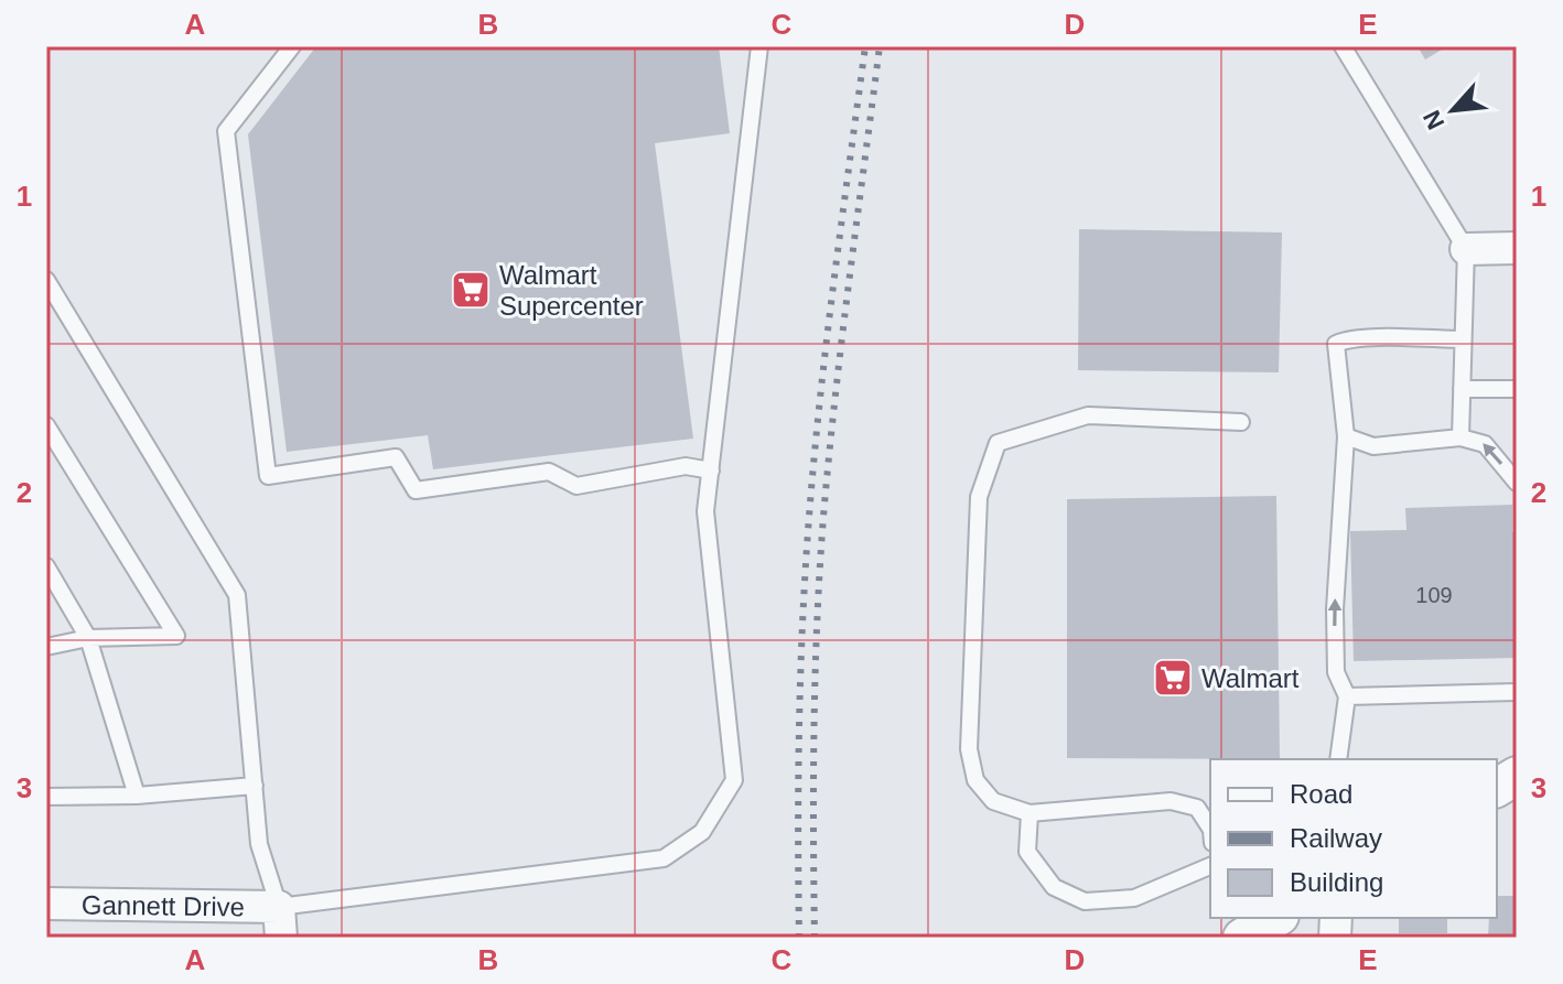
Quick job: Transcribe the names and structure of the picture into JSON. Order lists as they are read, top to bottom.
{
  "streets": {
    "street": ["Gannett Drive"]
  },
  "places": {
    "supermarket": ["Walmart Supercenter", "Walmart"]
  },
  "house_numbers": ["109"],
  "legend": ["Road", "Railway", "Building"],
  "north": "bottom left",
  "grid": {
    "columns": [
      "A",
      "B",
      "C",
      "D",
      "E"
    ],
    "rows": ["1", "2", "3"]
  }
}
